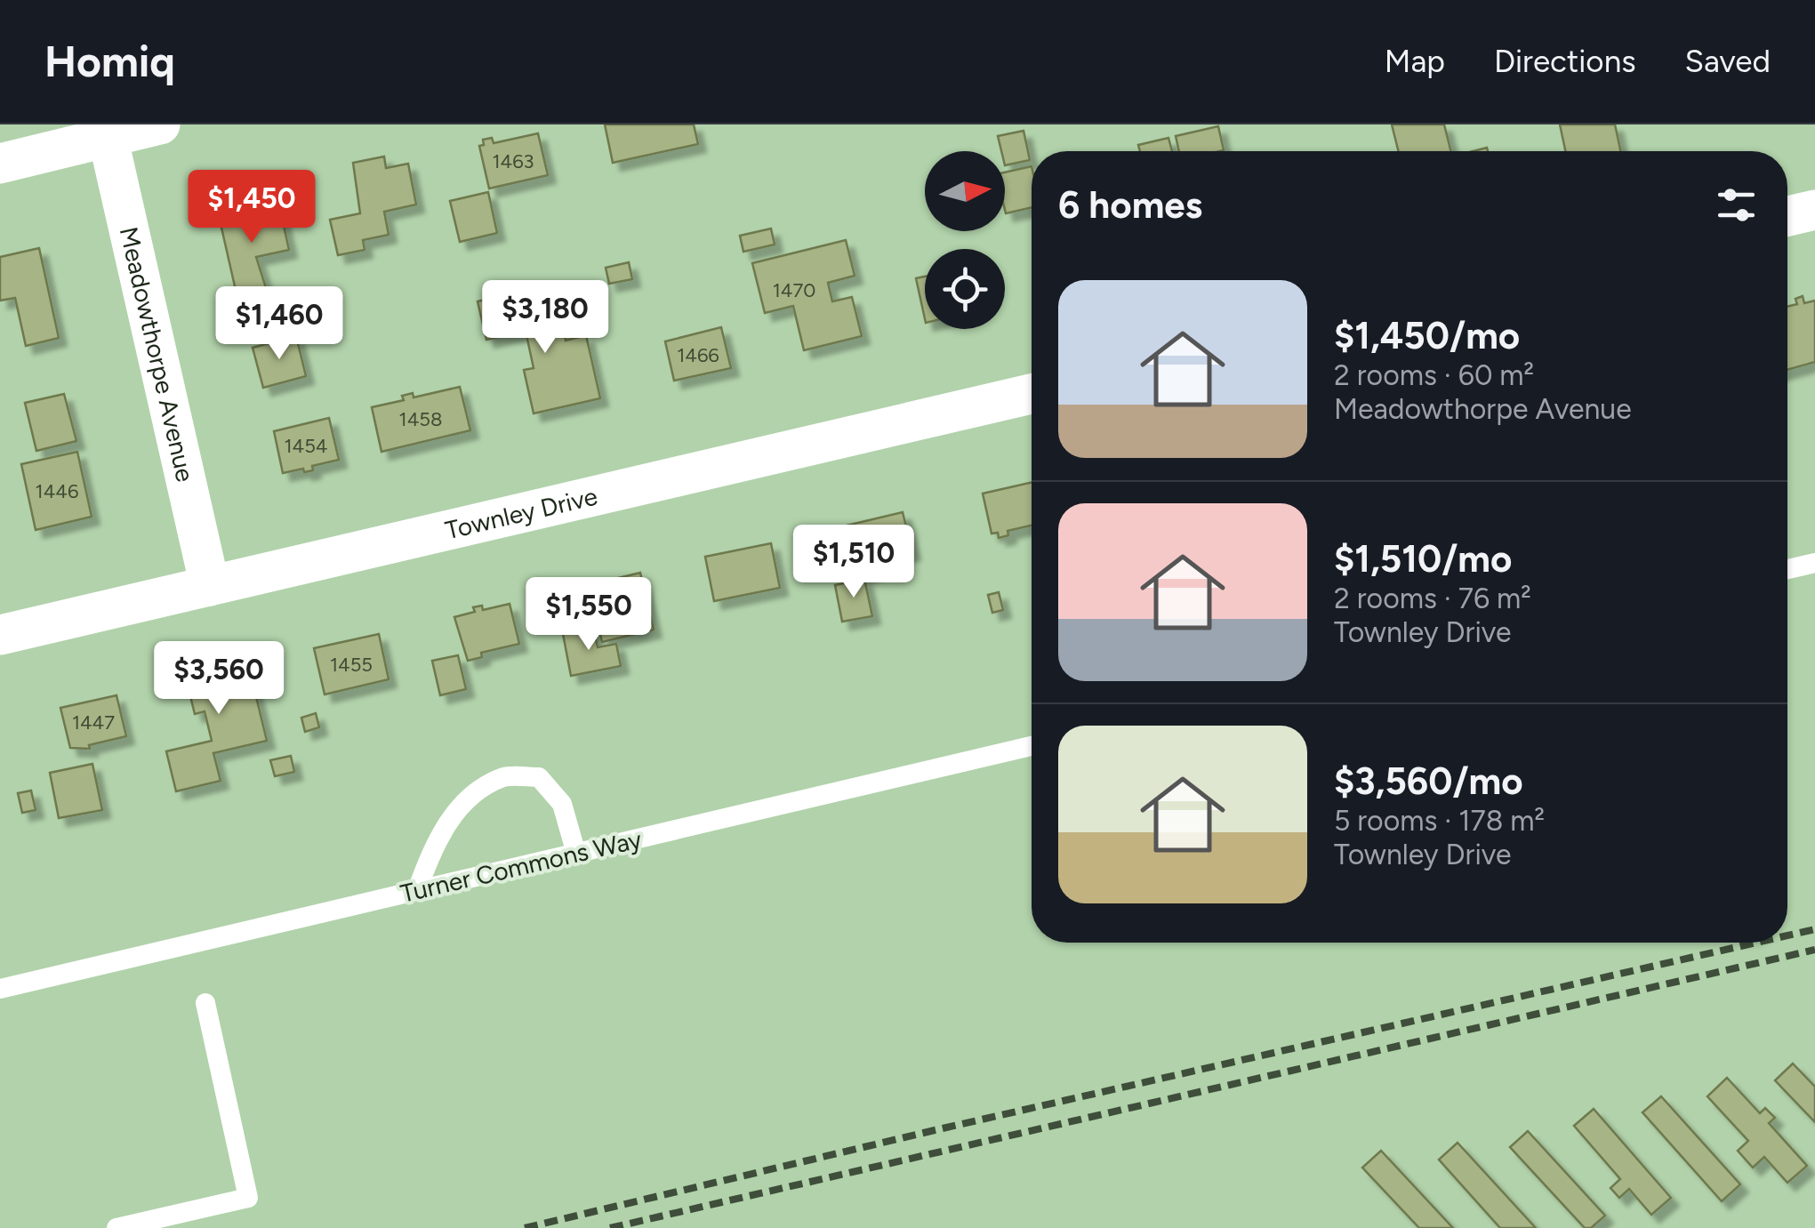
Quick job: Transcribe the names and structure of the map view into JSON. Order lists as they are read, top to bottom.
{
  "streets": {
    "street": ["Meadowthorpe Avenue", "Townley Drive"],
    "lane": ["Turner Commons Way"]
  },
  "crossings": [
    ["Meadowthorpe Avenue", "Townley Drive"]
  ],
  "house_numbers": [
    "1463",
    "1470",
    "1466",
    "1458",
    "1454",
    "1446",
    "1455",
    "1447"
  ],
  "north": "right",
  "page": {
    "header": "Homiq",
    "nav": ["Map", "Directions", "Saved"],
    "heading": "6 homes",
    "price": [
      "$1,450",
      "$3,180",
      "$1,460",
      "$1,510",
      "$1,550",
      "$3,560"
    ],
    "list": [
      {
        "name": "$1,450/mo",
        "note": "2 rooms · 60 m² · Meadowthorpe Avenue"
      },
      {
        "name": "$1,510/mo",
        "note": "2 rooms · 76 m² · Townley Drive"
      },
      {
        "name": "$3,560/mo",
        "note": "5 rooms · 178 m² · Townley Drive"
      }
    ]
  }
}
